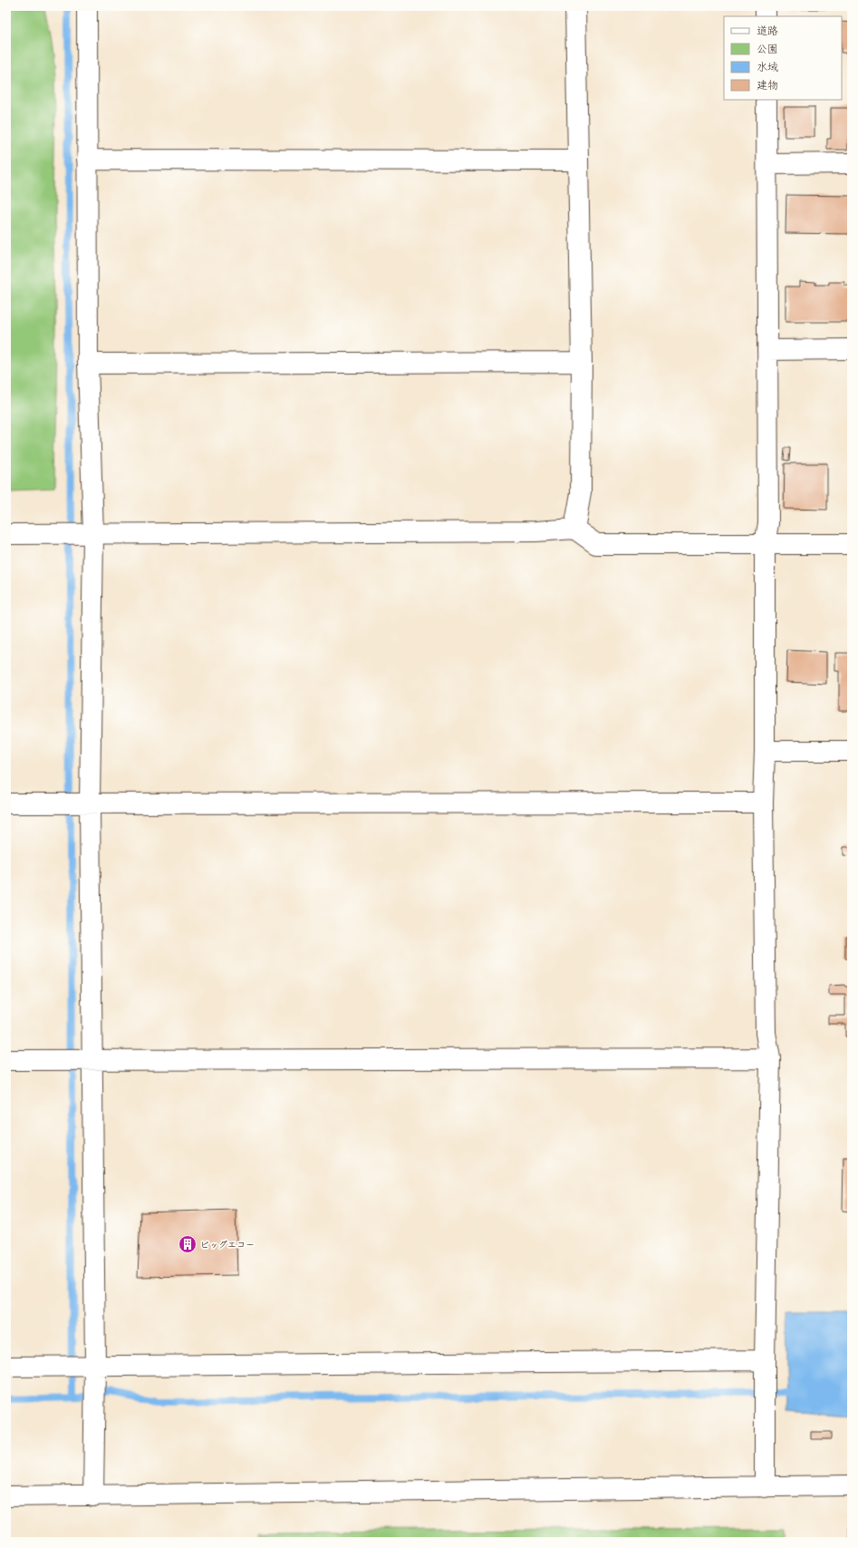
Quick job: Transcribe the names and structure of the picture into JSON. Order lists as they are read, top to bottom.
{
  "places": {
    "building": ["ビッグエコー"]
  },
  "legend": [
    "道路",
    "公園",
    "水域",
    "建物"
  ]
}
